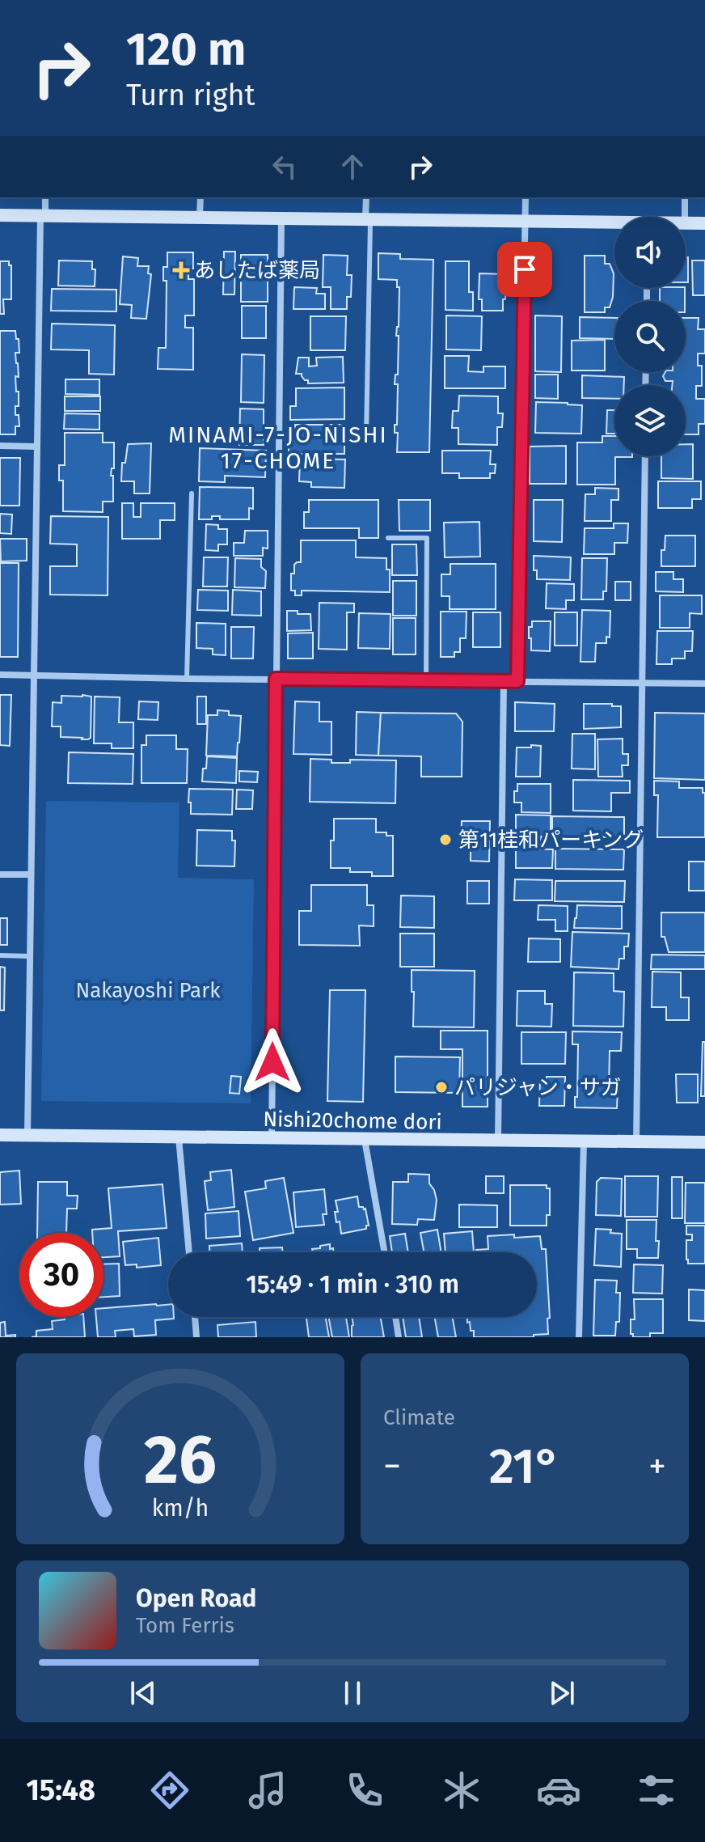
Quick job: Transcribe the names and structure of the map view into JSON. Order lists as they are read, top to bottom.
{
  "streets": {
    "street": ["Nishi20chome dori"]
  },
  "districts": ["MINAMI-7-JO-NISHI 17-CHOME"],
  "parks": ["Nakayoshi Park"],
  "places": {
    "health": ["あしたば薬局"],
    "other": ["第11桂和パーキング", "パリジャン・サガ"]
  },
  "page": {
    "turn": ["120 m", "Turn right"],
    "limit": "30",
    "trip": "15:49 · 1 min · 310 m",
    "tile": "Climate",
    "heat": ["−", "21°", "+"],
    "song": ["Open Road", "Tom Ferris"],
    "tabs": "15:48",
    "gauge": ["26", "km/h"]
  }
}
